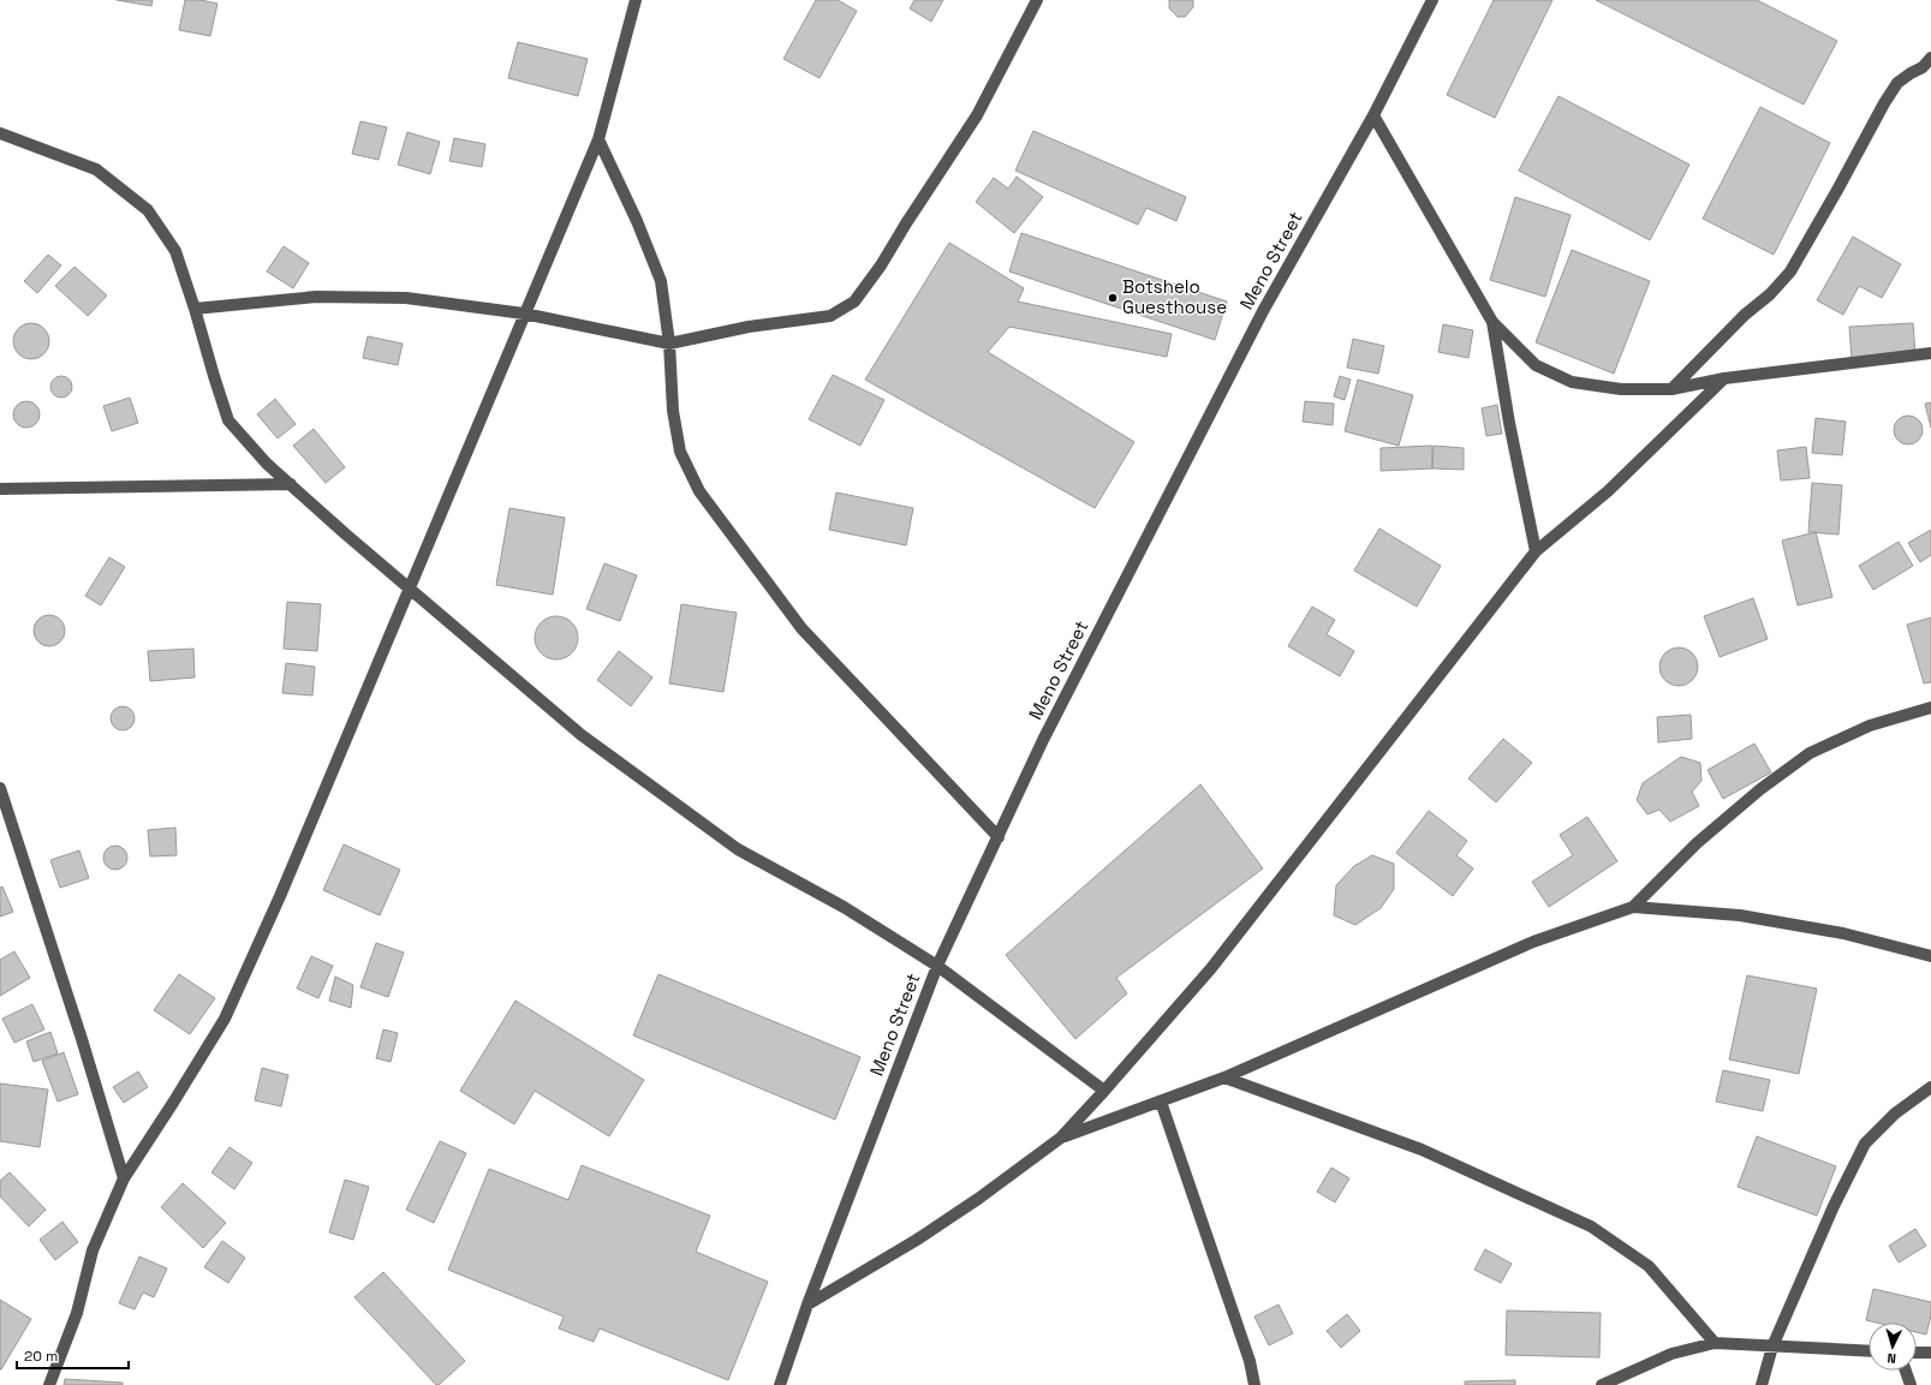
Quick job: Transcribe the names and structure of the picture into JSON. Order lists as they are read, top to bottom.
{
  "streets": {
    "street": ["Meno Street"]
  },
  "places": ["Botshelo Guesthouse"],
  "scale_bar": "20 m",
  "north": "bottom"
}
